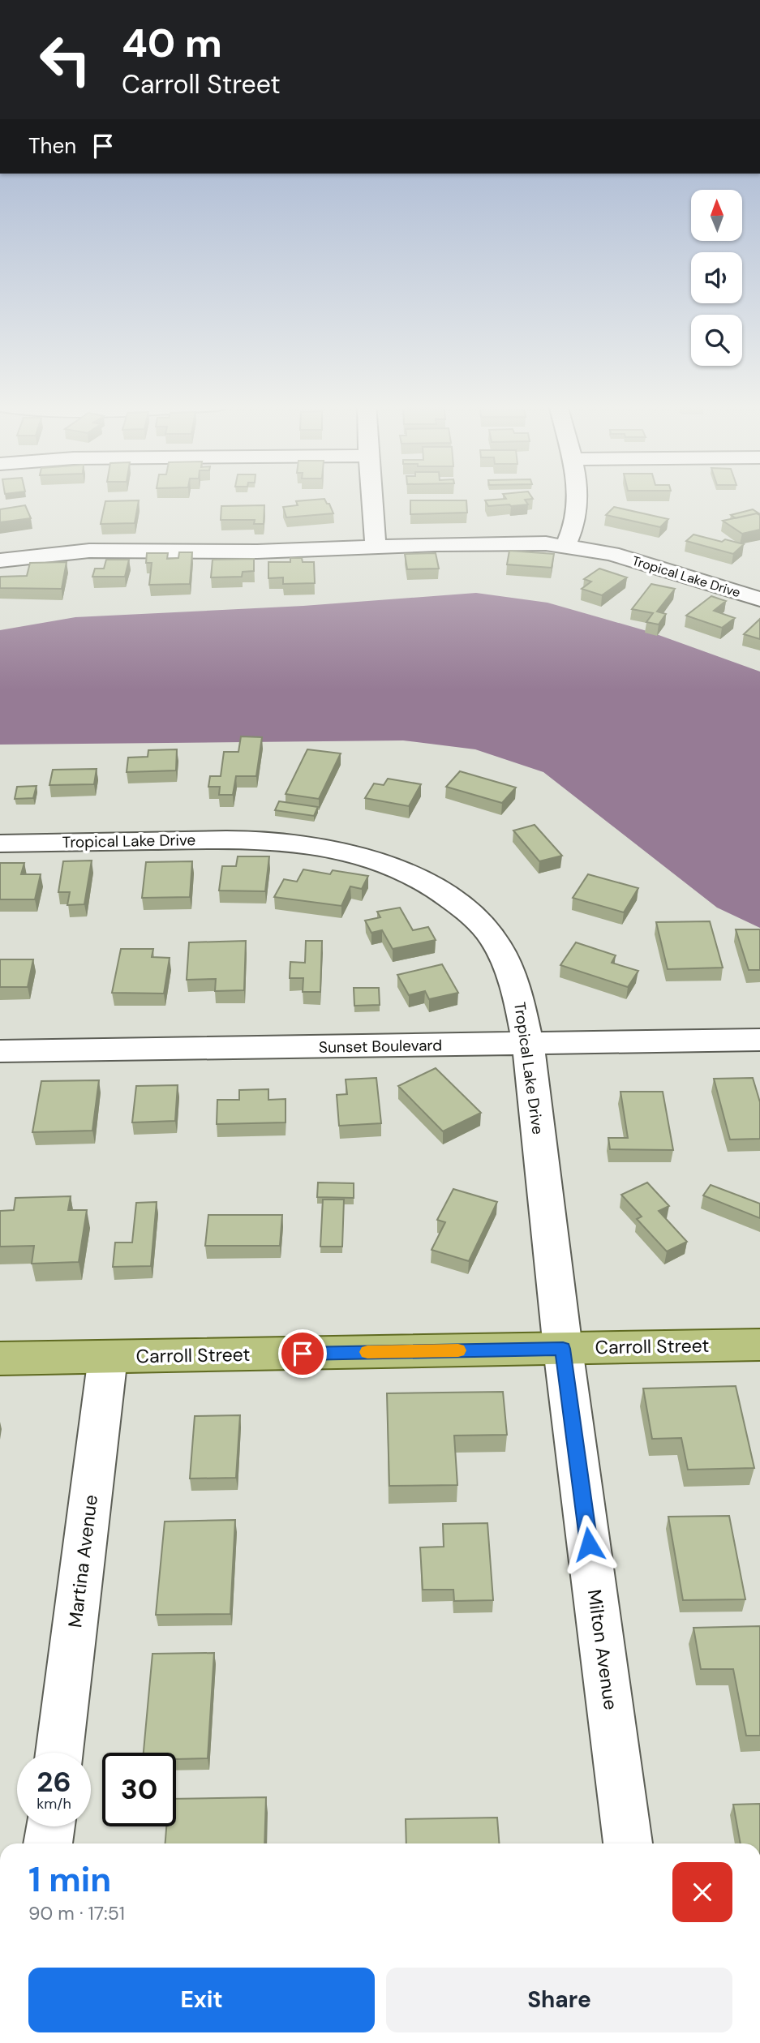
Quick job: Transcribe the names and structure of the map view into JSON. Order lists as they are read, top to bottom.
{
  "streets": {
    "main road": ["Carroll Street"],
    "street": [
      "Tropical Lake Drive",
      "Sunset Boulevard",
      "Martina Avenue",
      "Milton Avenue"
    ]
  },
  "crossings": [
    ["Tropical Lake Drive", "Sunset Boulevard"],
    ["Tropical Lake Drive", "Carroll Street"],
    ["Tropical Lake Drive", "Milton Avenue"],
    ["Carroll Street", "Martina Avenue"],
    ["Carroll Street", "Milton Avenue"]
  ],
  "north": "top",
  "page": {
    "turn": ["40 m", "Carroll Street"],
    "then": "Then",
    "speed": "26 km/h",
    "limit": "30",
    "heading": ["1 min", "90 m · 17:51"],
    "buttons": ["Exit", "Share"]
  }
}
